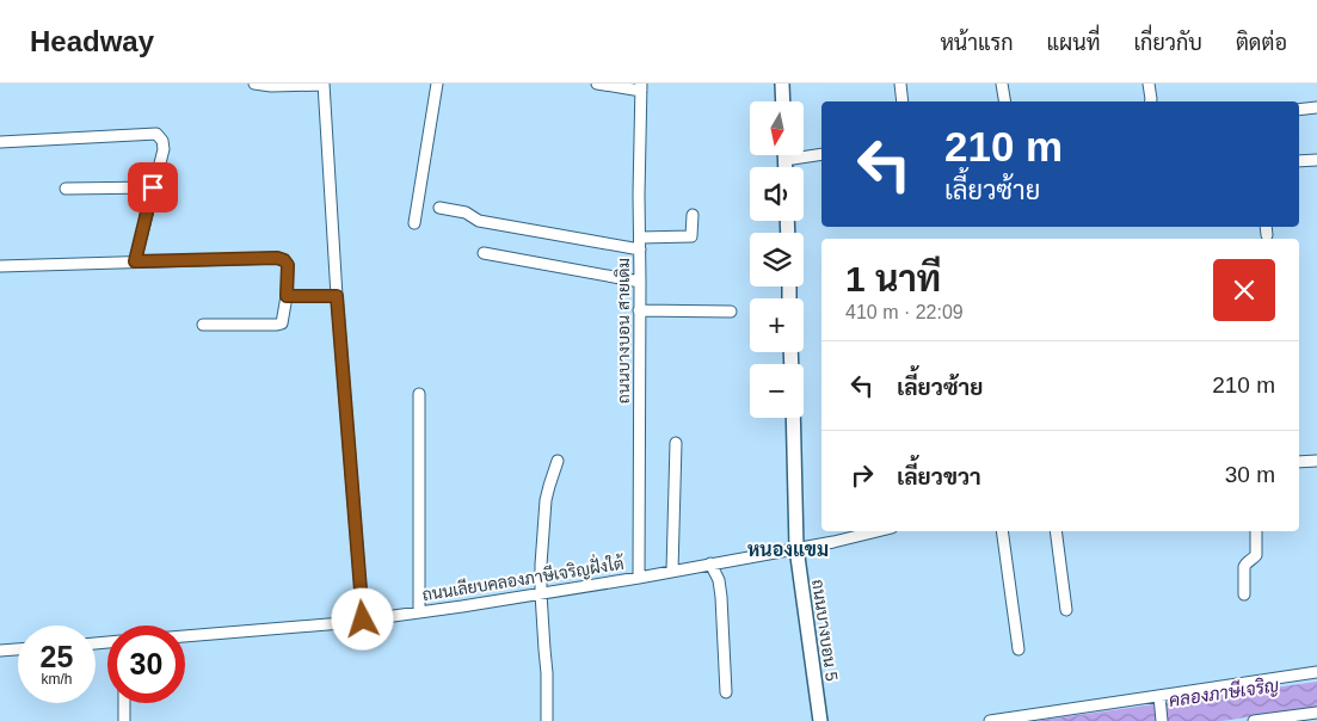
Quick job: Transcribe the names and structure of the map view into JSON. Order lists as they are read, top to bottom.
{
  "streets": {
    "main road": ["ถนนบางบอน 5"],
    "street": ["ถนนบางบอน สายเดิม", "ถนนเลียบคลองภาษีเจริญฝั่งใต้"]
  },
  "crossings": [
    ["ถนนบางบอน สายเดิม", "ถนนเลียบคลองภาษีเจริญฝั่งใต้"],
    ["ถนนเลียบคลองภาษีเจริญฝั่งใต้", "ถนนบางบอน 5"]
  ],
  "districts": ["หนองแขม"],
  "water": ["คลองภาษีเจริญ"],
  "north": "bottom",
  "page": {
    "header": "Headway",
    "nav": [
      "หน้าแรก",
      "แผนที่",
      "เกี่ยวกับ",
      "ติดต่อ"
    ],
    "map_buttons": ["+", "−"],
    "turn": ["210 m", "เลี้ยวซ้าย"],
    "heading": ["1 นาที", "410 m · 22:09"],
    "list": [
      {
        "name": "เลี้ยวซ้าย",
        "value": "210 m"
      },
      {
        "name": "เลี้ยวขวา",
        "value": "30 m"
      }
    ],
    "speed": "25 km/h",
    "limit": "30"
  }
}
